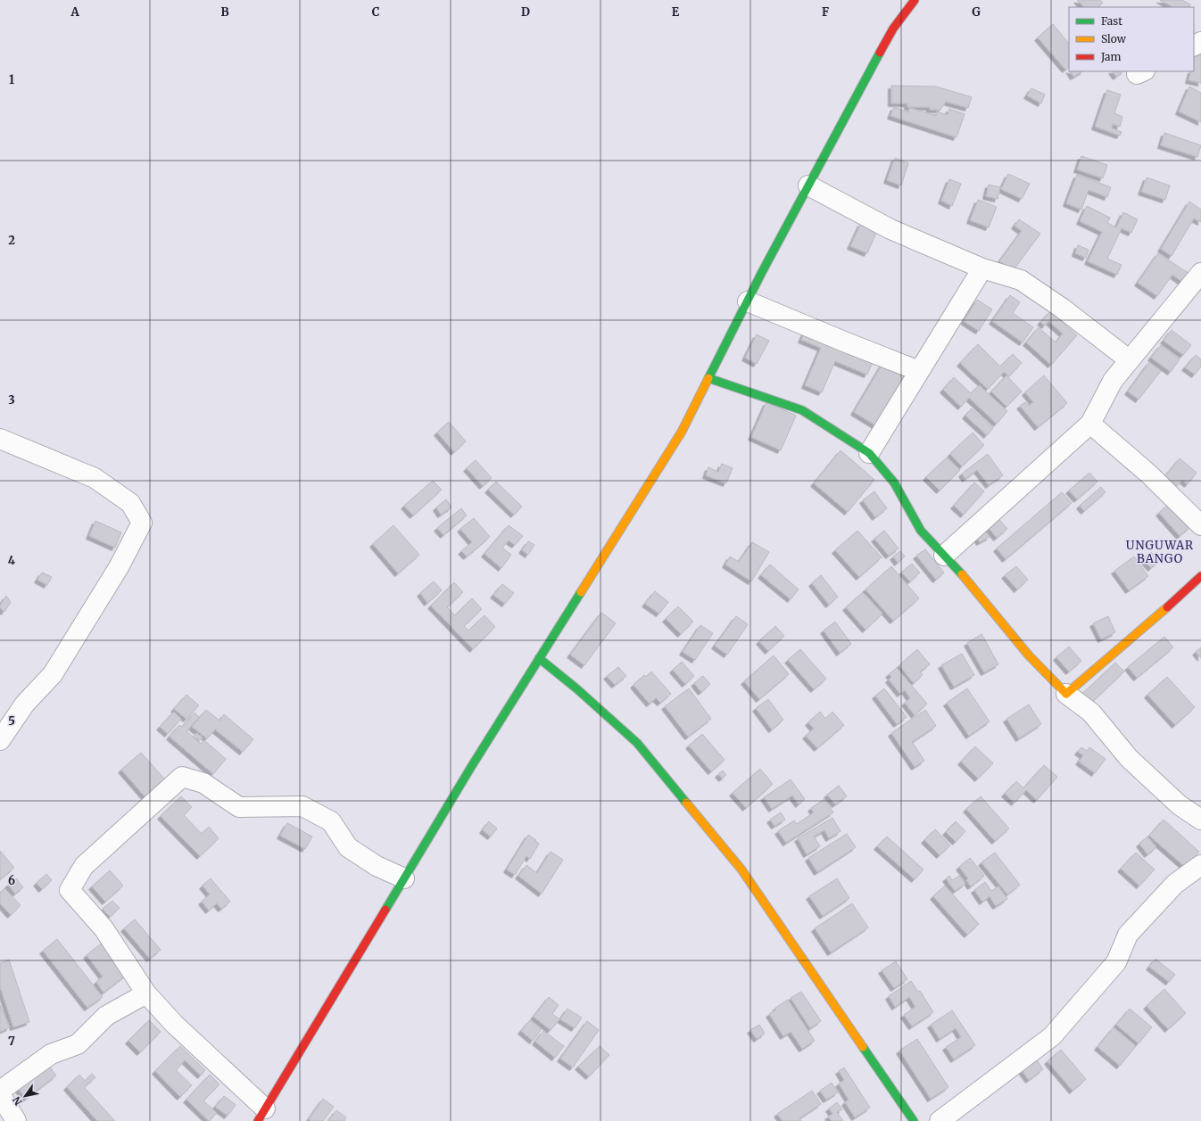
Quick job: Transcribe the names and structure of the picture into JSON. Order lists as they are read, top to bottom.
{
  "districts": ["UNGUWAR BANGO"],
  "legend": ["Fast", "Slow", "Jam"],
  "north": "bottom left",
  "grid": {
    "columns": [
      "A",
      "B",
      "C",
      "D",
      "E",
      "F",
      "G"
    ],
    "rows": [
      "1",
      "2",
      "3",
      "4",
      "5",
      "6",
      "7"
    ]
  }
}
